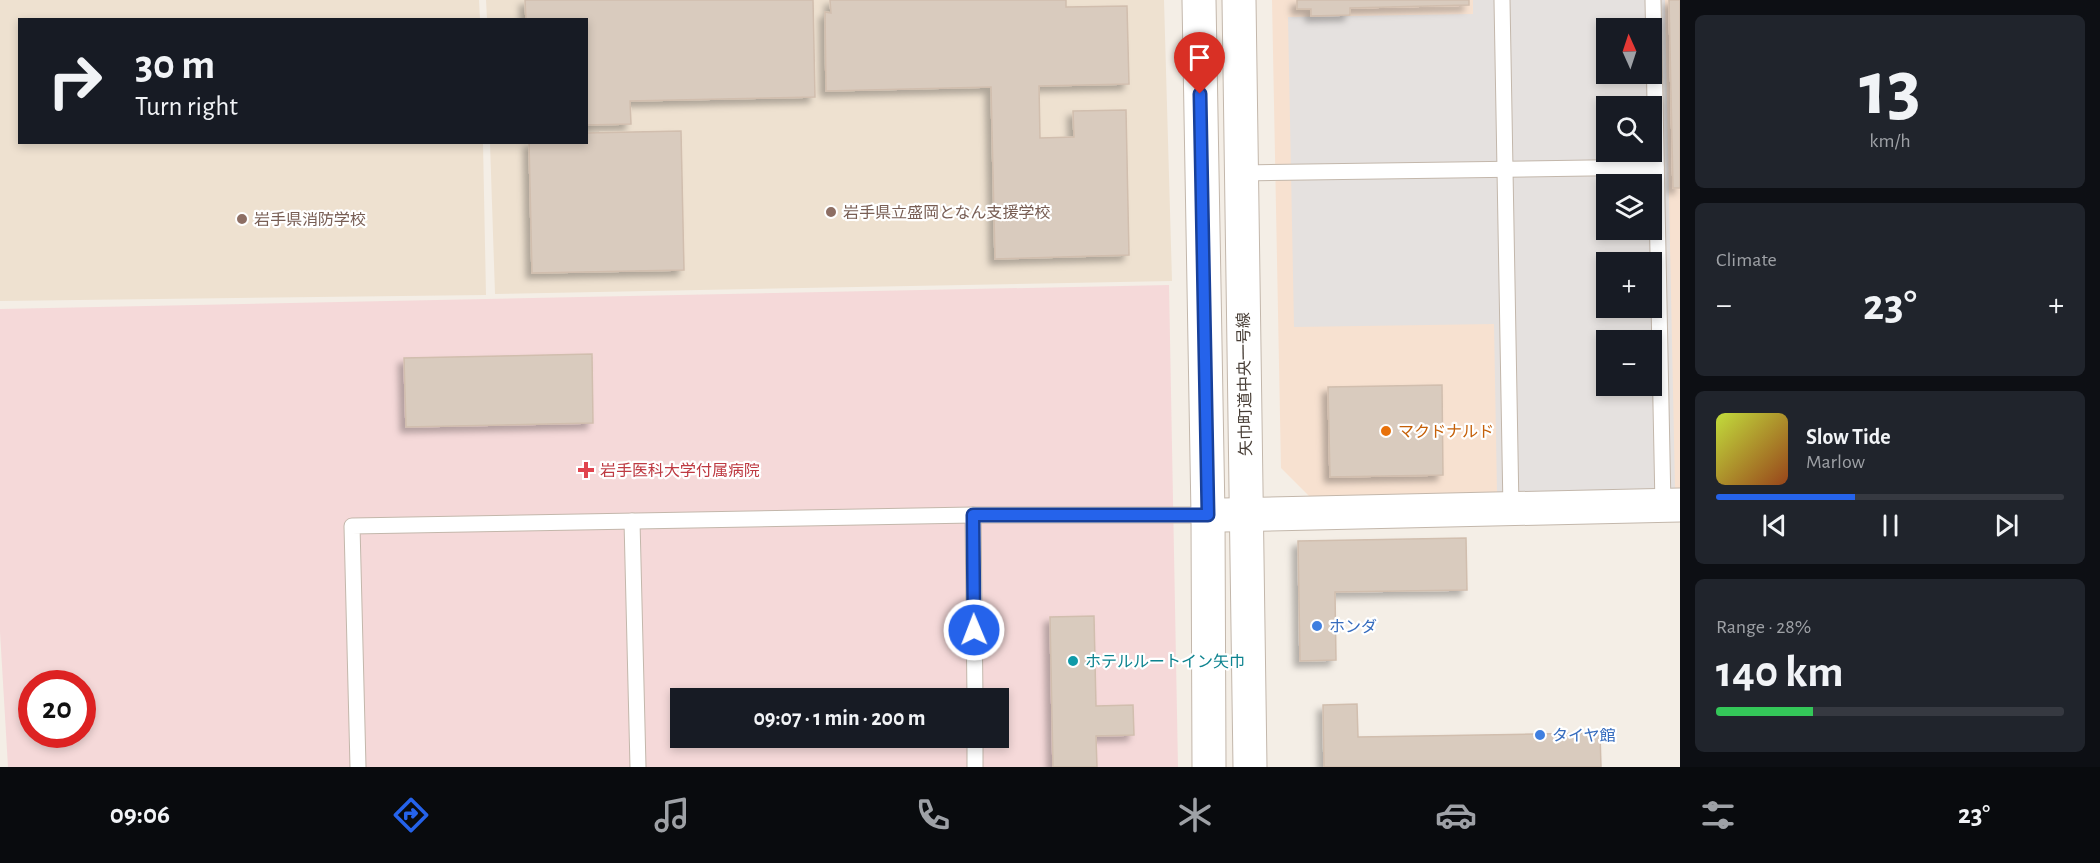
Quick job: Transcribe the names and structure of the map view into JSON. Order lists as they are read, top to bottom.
{
  "streets": {
    "street": ["矢巾町道中央一号線"]
  },
  "places": {
    "other": [
      "岩手県立盛岡となん支援学校",
      "岩手県消防学校",
      "マクドナルド",
      "ホンダ",
      "ホテルルートイン矢巾",
      "タイヤ館"
    ],
    "health": ["岩手医科大学付属病院"]
  },
  "north": "top",
  "page": {
    "tile": [
      ["13", "km/h"],
      "Climate",
      ["Range · 28%", "140 km"]
    ],
    "map_buttons": ["+", "−"],
    "turn": ["30 m", "Turn right"],
    "heat": ["−", "23°", "+"],
    "song": ["Slow Tide", "Marlow"],
    "limit": "20",
    "trip": "09:07 · 1 min · 200 m",
    "tabs": ["09:06", "23°"]
  }
}
